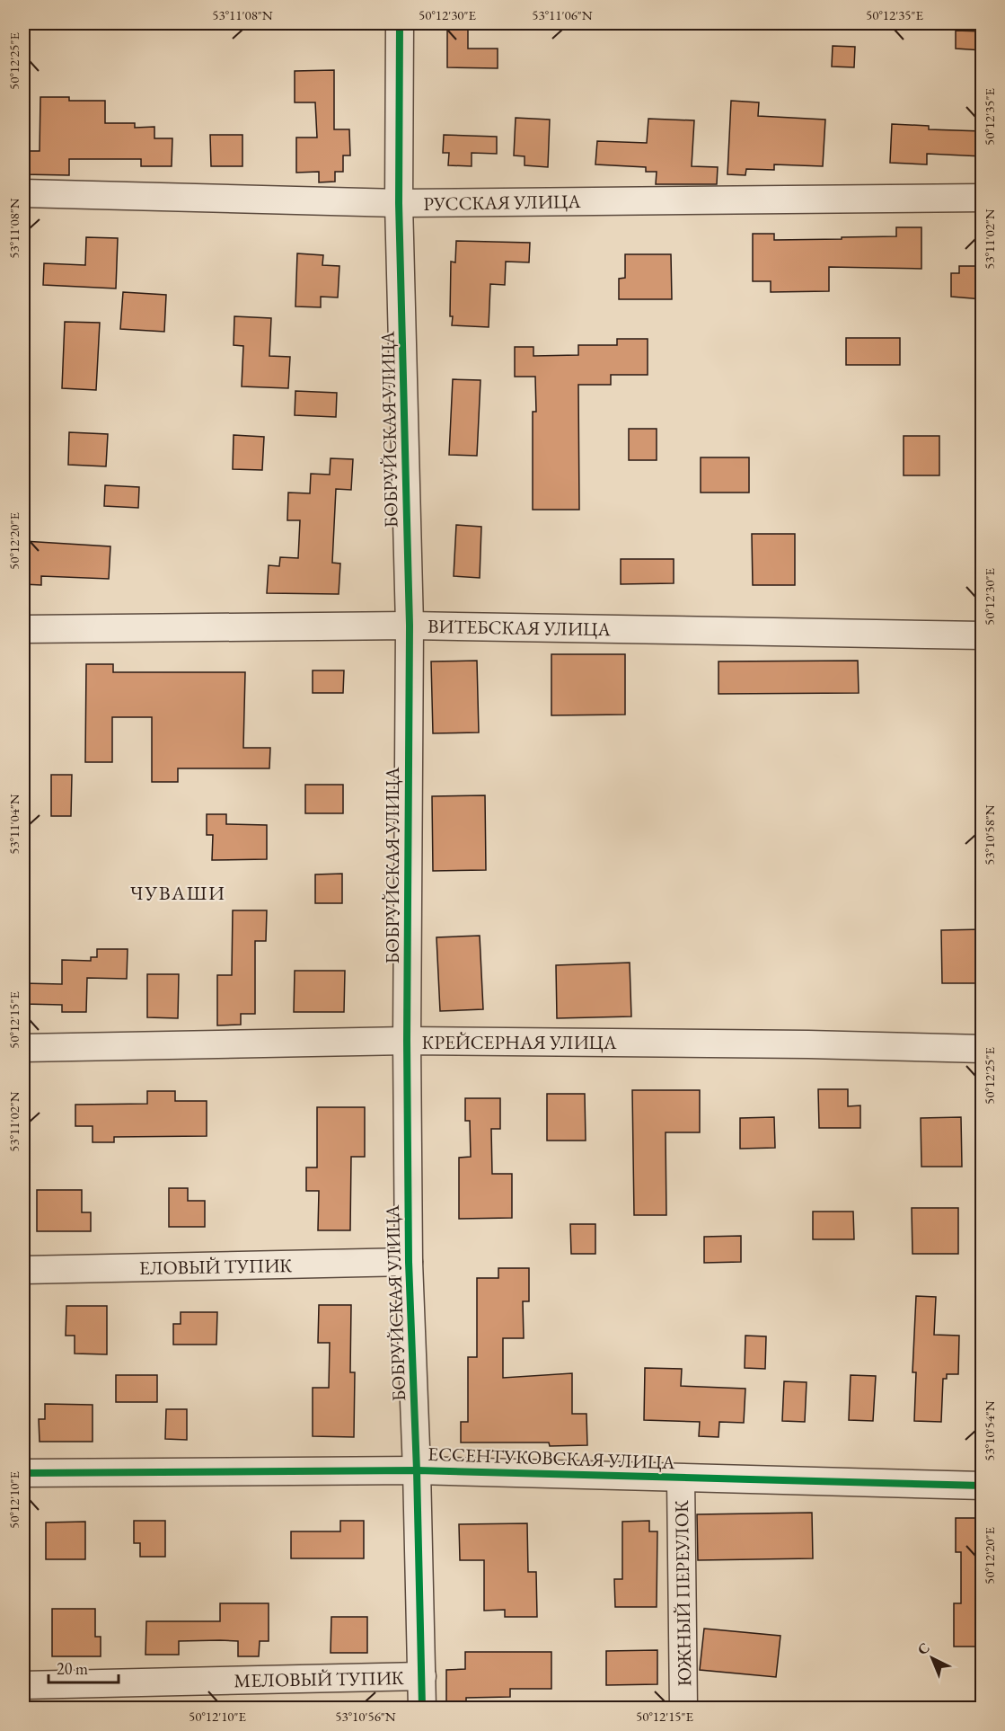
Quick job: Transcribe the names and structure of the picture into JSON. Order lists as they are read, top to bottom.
{
  "streets": {
    "street": [
      "РУССКАЯ УЛИЦА",
      "БОБРУЙСКАЯ УЛИЦА",
      "ВИТЕБСКАЯ УЛИЦА",
      "КРЕЙСЕРНАЯ УЛИЦА",
      "ЕЛОВЫЙ ТУПИК",
      "ЕССЕНТУКОВСКАЯ УЛИЦА",
      "ЮЖНЫЙ ПЕРЕУЛОК",
      "МЕЛОВЫЙ ТУПИК"
    ]
  },
  "crossings": [
    ["РУССКАЯ УЛИЦА", "БОБРУЙСКАЯ УЛИЦА"],
    ["БОБРУЙСКАЯ УЛИЦА", "ВИТЕБСКАЯ УЛИЦА"],
    ["БОБРУЙСКАЯ УЛИЦА", "КРЕЙСЕРНАЯ УЛИЦА"],
    ["БОБРУЙСКАЯ УЛИЦА", "ЕЛОВЫЙ ТУПИК"],
    ["БОБРУЙСКАЯ УЛИЦА", "ЕССЕНТУКОВСКАЯ УЛИЦА"],
    ["БОБРУЙСКАЯ УЛИЦА", "МЕЛОВЫЙ ТУПИК"],
    ["ЕССЕНТУКОВСКАЯ УЛИЦА", "ЮЖНЫЙ ПЕРЕУЛОК"]
  ],
  "districts": ["ЧУВАШИ"],
  "scale_bar": "20 m",
  "north": "top left",
  "coordinates": [
    "53°11'08\"N",
    "50°12'30\"E",
    "53°11'06\"N",
    "50°12'35\"E",
    "50°12'25\"E",
    "53°11'02\"N",
    "50°12'20\"E",
    "53°11'04\"N",
    "53°10'58\"N",
    "50°12'15\"E",
    "53°10'54\"N",
    "50°12'10\"E",
    "53°10'56\"N"
  ]
}
